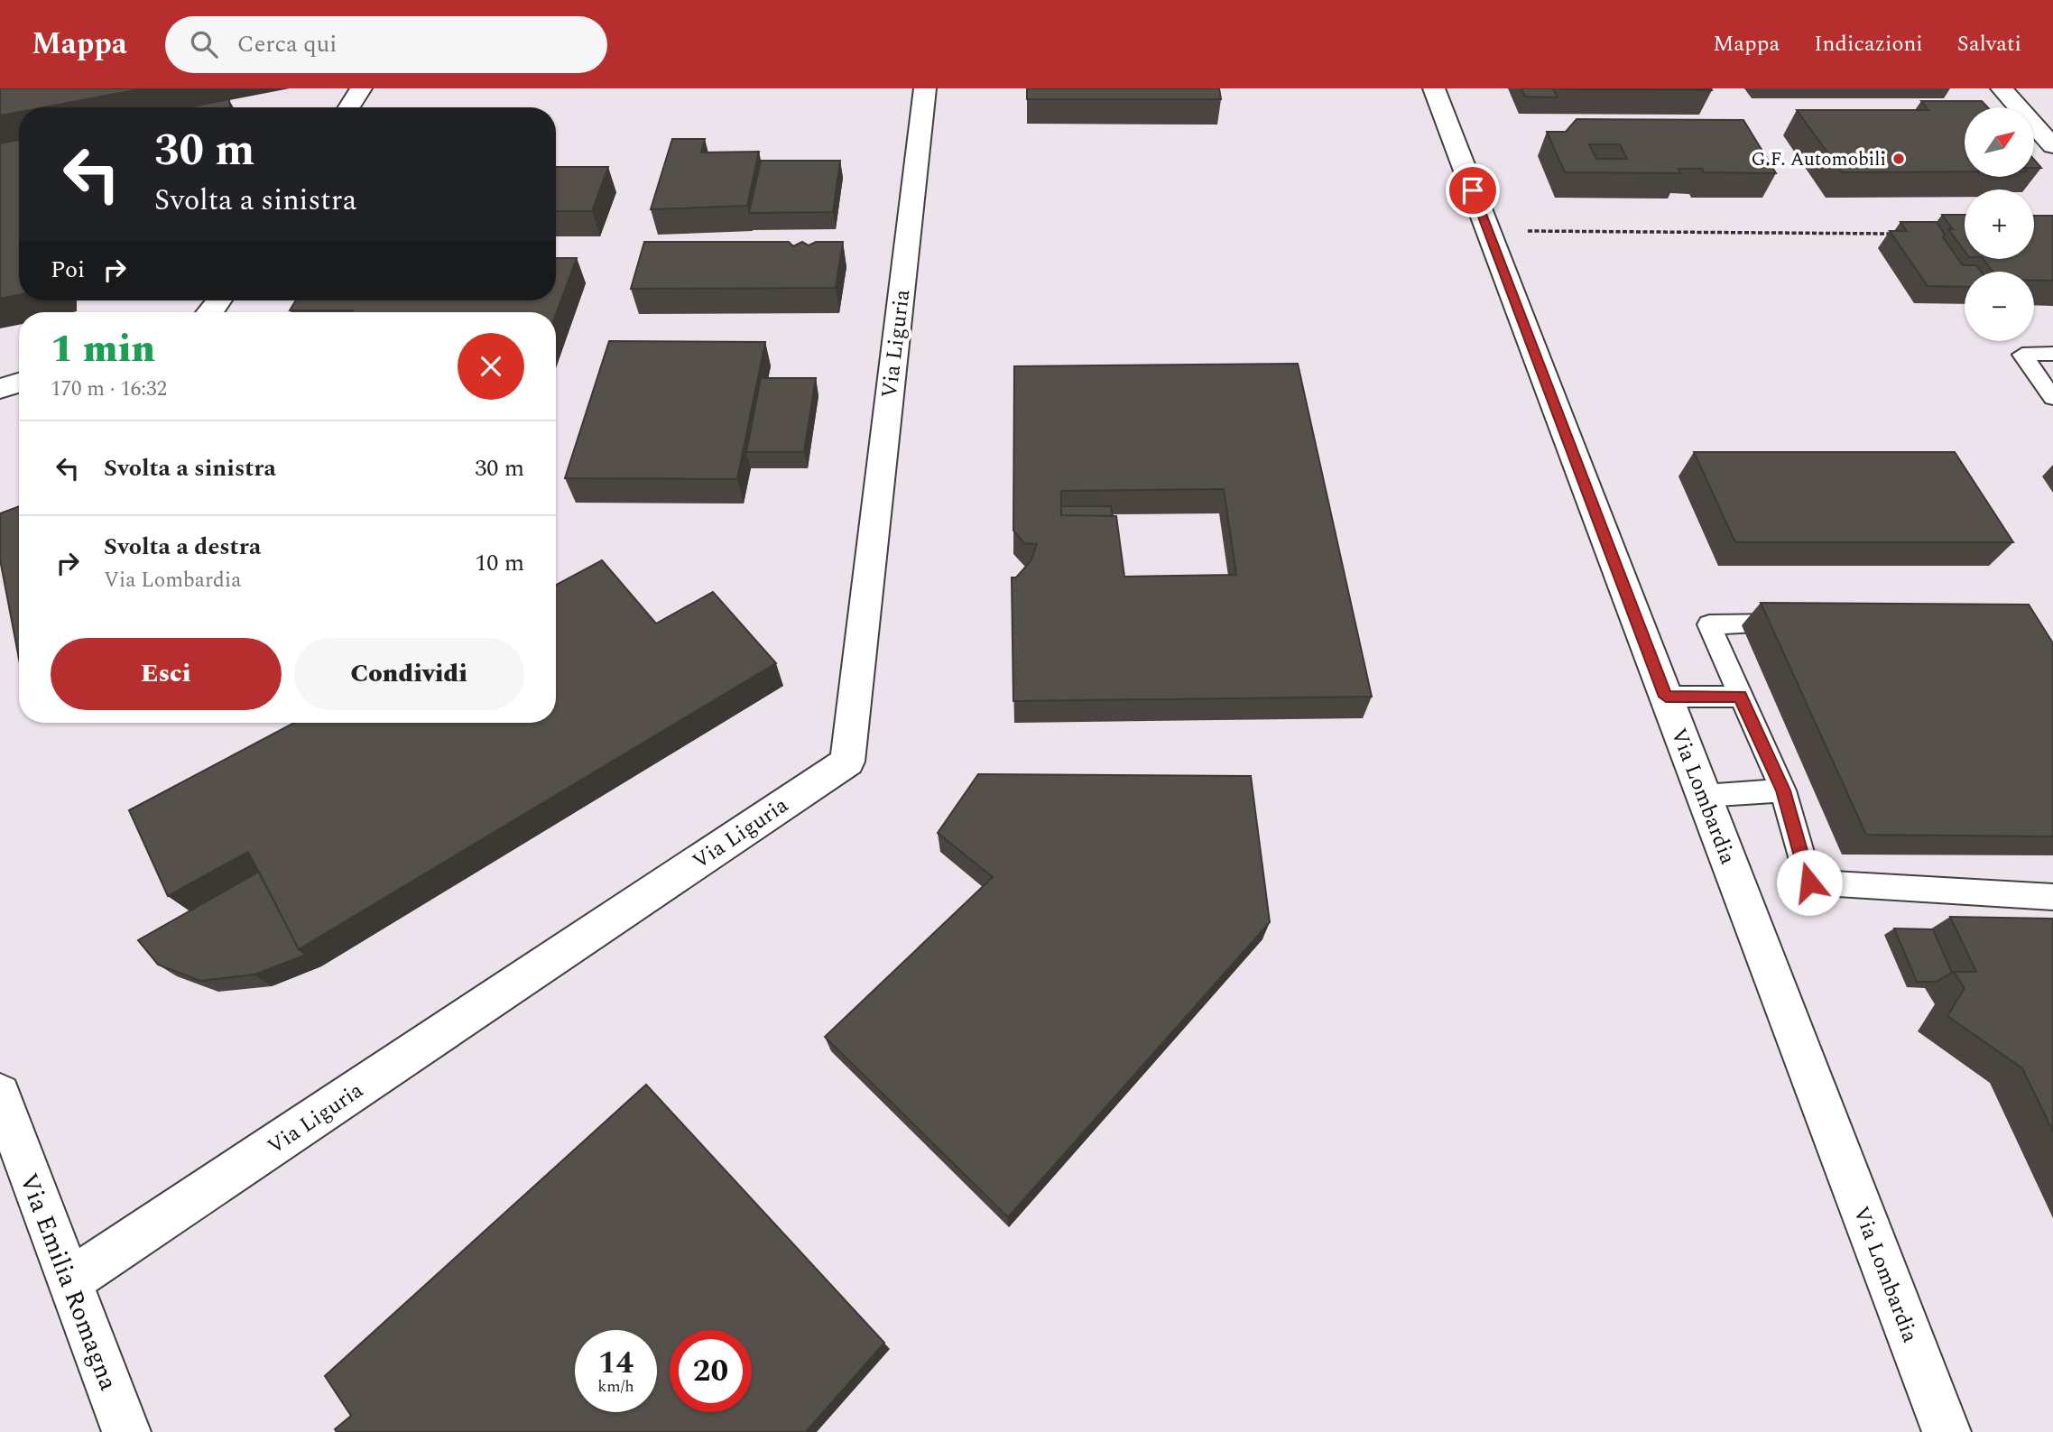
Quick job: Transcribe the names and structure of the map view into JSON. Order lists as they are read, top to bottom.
{
  "streets": {
    "street": ["Via Liguria", "Via Lombardia", "Via Emilia Romagna"]
  },
  "crossings": [
    ["Via Liguria", "Via Emilia Romagna"]
  ],
  "places": ["G.F. Automobili"],
  "north": "top right",
  "page": {
    "header": "Mappa",
    "search": "Cerca qui",
    "nav": ["Mappa", "Indicazioni", "Salvati"],
    "map_buttons": ["+", "−"],
    "turn": ["30 m", "Svolta a sinistra"],
    "then": "Poi",
    "heading": ["1 min", "170 m · 16:32"],
    "list": [
      {
        "name": "Svolta a sinistra",
        "value": "30 m"
      },
      {
        "name": "Svolta a destra",
        "note": "Via Lombardia",
        "value": "10 m"
      }
    ],
    "buttons": ["Esci", "Condividi"],
    "speed": "14 km/h",
    "limit": "20"
  }
}
